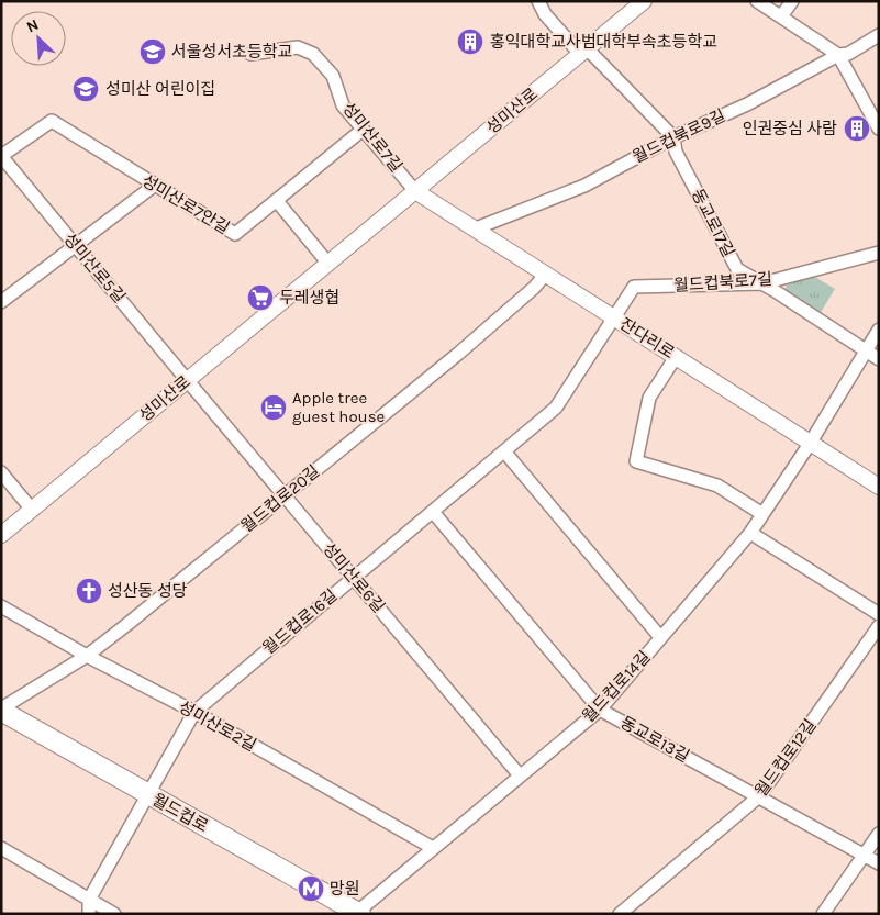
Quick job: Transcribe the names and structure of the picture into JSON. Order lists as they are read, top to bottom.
{
  "streets": {
    "main road": ["월드컵로"],
    "street": [
      "성미산로",
      "월드컵북로9길",
      "성미산로7길",
      "성미산로7안길",
      "동교로17길",
      "성미산로5길",
      "월드컵북로7길",
      "잔다리로",
      "월드컵로20길",
      "성미산로6길",
      "월드컵로16길",
      "월드컵로14길",
      "성미산로2길",
      "동교로13길",
      "월드컵로12길"
    ]
  },
  "crossings": [
    ["성미산로", "성미산로7길"],
    ["성미산로", "동교로17길"],
    ["성미산로", "성미산로5길"],
    ["성미산로", "잔다리로"],
    ["성미산로", "성미산로6길"],
    ["월드컵북로9길", "동교로17길"],
    ["월드컵북로9길", "잔다리로"],
    ["성미산로7길", "성미산로7안길"],
    ["성미산로7길", "잔다리로"],
    ["성미산로7안길", "성미산로5길"],
    ["동교로17길", "월드컵북로7길"],
    ["동교로17길", "월드컵로14길"],
    ["성미산로5길", "성미산로6길"],
    ["월드컵북로7길", "잔다리로"],
    ["월드컵북로7길", "월드컵로16길"],
    ["잔다리로", "월드컵로20길"],
    ["잔다리로", "월드컵로16길"],
    ["잔다리로", "월드컵로14길"],
    ["월드컵로20길", "성미산로6길"],
    ["월드컵로20길", "성미산로2길"],
    ["월드컵로20길", "월드컵로"],
    ["성미산로6길", "월드컵로16길"],
    ["성미산로6길", "월드컵로14길"],
    ["월드컵로16길", "성미산로2길"],
    ["월드컵로16길", "동교로13길"],
    ["월드컵로16길", "월드컵로"],
    ["월드컵로14길", "성미산로2길"],
    ["월드컵로14길", "동교로13길"],
    ["월드컵로14길", "월드컵로"],
    ["동교로13길", "월드컵로12길"]
  ],
  "places": {
    "building": ["홍익대학교사범대학부속초등학교", "인권중심 사람"],
    "school or university": ["서울성서초등학교", "성미산 어린이집"],
    "supermarket": ["두레생협"],
    "hotel": ["Apple tree guest house"],
    "church": ["성산동 성당"],
    "metro station": ["망원"]
  },
  "north": "top left"
}
